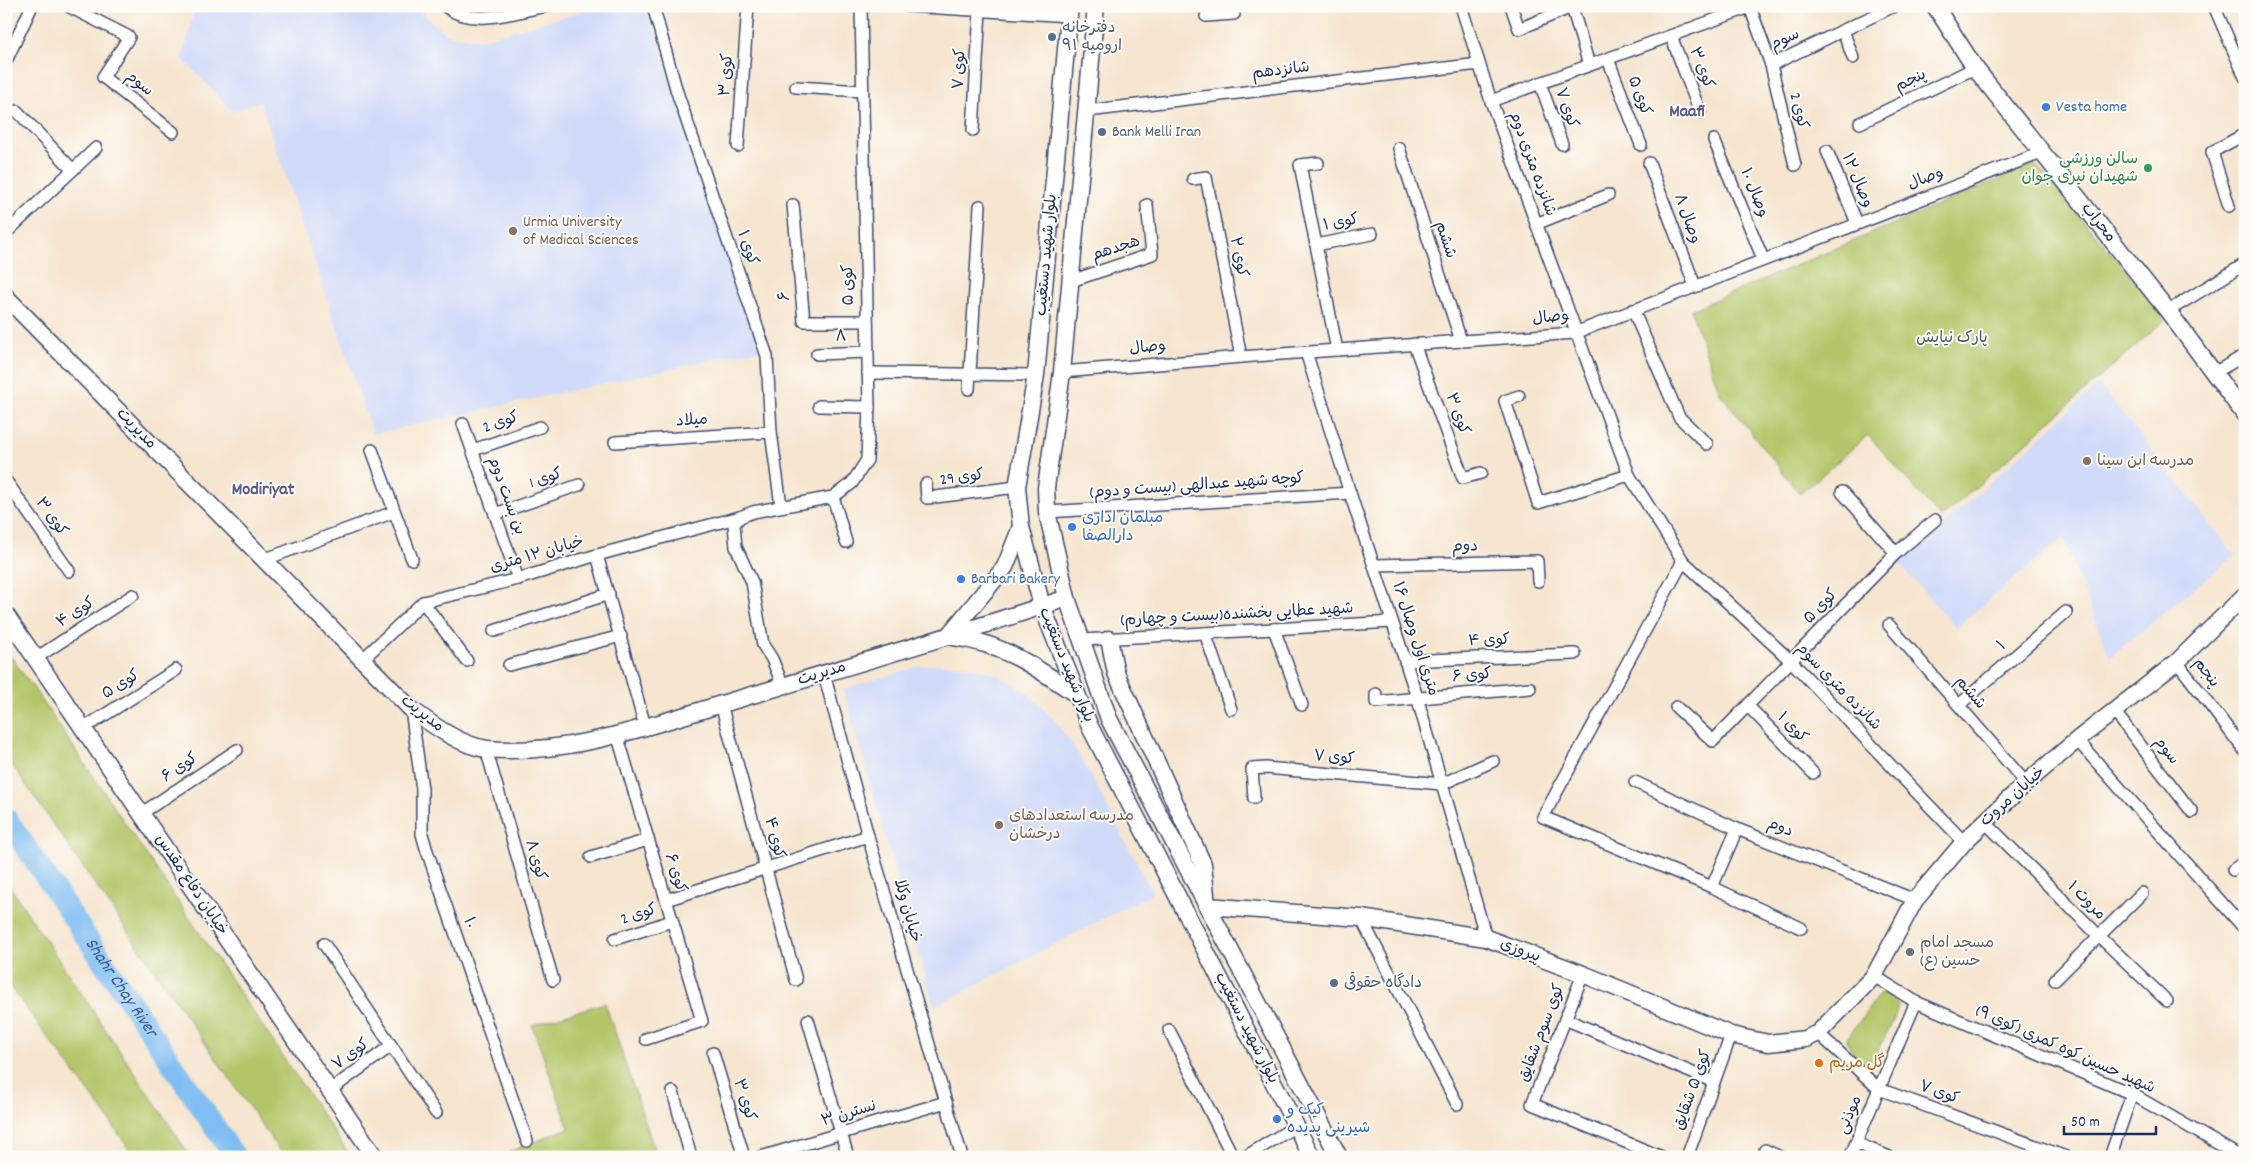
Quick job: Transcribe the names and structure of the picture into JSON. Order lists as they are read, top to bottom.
{
  "streets": {
    "street": [
      "سوم",
      "کوی ۳",
      "کوی ۷",
      "شانزدهم",
      "پنجم",
      "کوی ۵",
      "کوی 2",
      "شانزده متری دوم",
      "وصال",
      "وصال ۱۲",
      "وصال ۱۰",
      "وصال ۸",
      "کوی ۱",
      "محراب",
      "ششم",
      "هجدهم",
      "بلوار شهید دستغیب",
      "کوی ۲",
      "۶",
      "۸",
      "میلاد",
      "مدیریت",
      "کوی 29",
      "کوی 1",
      "کوچه شهید عبدالهی (بیست و دوم)",
      "بن بست دوم",
      "دوم",
      "خیابان ۱۲ متری",
      "کوی ۴",
      "شهید عطایی بخشنده(بیست و چهارم)",
      "۱۶ متری اول وصال",
      "۱",
      "کوی ۶",
      "شانزده متری سوم",
      "خیابان مروت",
      "کوی ۸",
      "خیابان دفاع مقدس",
      "مروت ۱",
      "خیابان وکلا",
      "۱۰",
      "پیروزی",
      "کوی سوم شقایق",
      "شهید حسین کوه کمری (کوی ۹)",
      "کوی ۵ شقایق",
      "نسترن ۳",
      "موذنی"
    ]
  },
  "crossings": [
    ["سوم", "کوی 2"],
    ["سوم", "خیابان مروت"],
    ["کوی ۳", "کوی 2"],
    ["کوی ۳", "وصال"],
    ["کوی ۷", "۱۶ متری اول وصال"],
    ["کوی ۷", "خیابان مروت"],
    ["کوی ۷", "خیابان دفاع مقدس"],
    ["کوی ۷", "پیروزی"],
    ["کوی ۷", "موذنی"],
    ["شانزدهم", "شانزده متری دوم"],
    ["شانزدهم", "بلوار شهید دستغیب"],
    ["پنجم", "محراب"],
    ["پنجم", "خیابان مروت"],
    ["کوی ۵", "کوی ۱"],
    ["کوی ۵", "۶"],
    ["کوی ۵", "۸"],
    ["کوی ۵", "خیابان ۱۲ متری"],
    ["کوی ۵", "شانزده متری سوم"],
    ["کوی ۵", "خیابان دفاع مقدس"],
    ["کوی 2", "بن بست دوم"],
    ["کوی 2", "کوی ۶"],
    ["شانزده متری دوم", "وصال"],
    ["شانزده متری دوم", "شانزده متری سوم"],
    ["وصال", "وصال ۱۲"],
    ["وصال", "وصال ۱۰"],
    ["وصال", "وصال ۸"],
    ["وصال", "محراب"],
    ["وصال", "ششم"],
    ["وصال", "بلوار شهید دستغیب"],
    ["وصال", "کوی ۲"],
    ["وصال", "۱۶ متری اول وصال"],
    ["وصال", "شانزده متری سوم"],
    ["کوی ۱", "میلاد"],
    ["کوی ۱", "خیابان ۱۲ متری"],
    ["ششم", "۱"],
    ["ششم", "خیابان مروت"],
    ["هجدهم", "بلوار شهید دستغیب"],
    ["بلوار شهید دستغیب", "مدیریت"],
    ["بلوار شهید دستغیب", "کوی 29"],
    ["بلوار شهید دستغیب", "کوچه شهید عبدالهی (بیست و دوم)"],
    ["بلوار شهید دستغیب", "شهید عطایی بخشنده(بیست و چهارم)"],
    ["بلوار شهید دستغیب", "پیروزی"],
    ["مدیریت", "کوی ۴"],
    ["مدیریت", "کوی ۶"],
    ["مدیریت", "کوی ۸"],
    ["مدیریت", "خیابان وکلا"],
    ["مدیریت", "۱۰"],
    ["کوی 1", "بن بست دوم"],
    ["کوچه شهید عبدالهی (بیست و دوم)", "۱۶ متری اول وصال"],
    ["بن بست دوم", "خیابان ۱۲ متری"],
    ["دوم", "۱۶ متری اول وصال"],
    ["دوم", "خیابان مروت"],
    ["کوی ۴", "۱۶ متری اول وصال"],
    ["کوی ۴", "خیابان دفاع مقدس"],
    ["شهید عطایی بخشنده(بیست و چهارم)", "۱۶ متری اول وصال"],
    ["۱۶ متری اول وصال", "کوی ۶"],
    ["۱۶ متری اول وصال", "پیروزی"],
    ["کوی ۶", "خیابان دفاع مقدس"],
    ["شانزده متری سوم", "خیابان مروت"],
    ["خیابان مروت", "مروت ۱"],
    ["خیابان مروت", "پیروزی"],
    ["خیابان مروت", "شهید حسین کوه کمری (کوی ۹)"],
    ["خیابان وکلا", "نسترن ۳"],
    ["پیروزی", "کوی سوم شقایق"],
    ["پیروزی", "کوی ۵ شقایق"],
    ["شهید حسین کوه کمری (کوی ۹)", "موذنی"]
  ],
  "districts": ["Maafi", "Modiriyat"],
  "water": ["Shahr Chay River"],
  "parks": ["پارک نیایش"],
  "places": [
    "دفترخانه ۹۱ ارومیه",
    "Vesta home",
    "Bank Melli Iran",
    "سالن ورزشی شهیدان نیری جوان",
    "Urmia University of Medical Sciences",
    "مدرسه ابن سینا",
    "مبلمان اداری دارالصفا",
    "Barbari Bakery",
    "مدرسه استعدادهای درخشان",
    "مسجد امام حسین (ع)",
    "دادگاه حقوقی",
    "گل مریم",
    "کیک و شیرینی پدیده"
  ],
  "scale_bar": "50 m"
}
